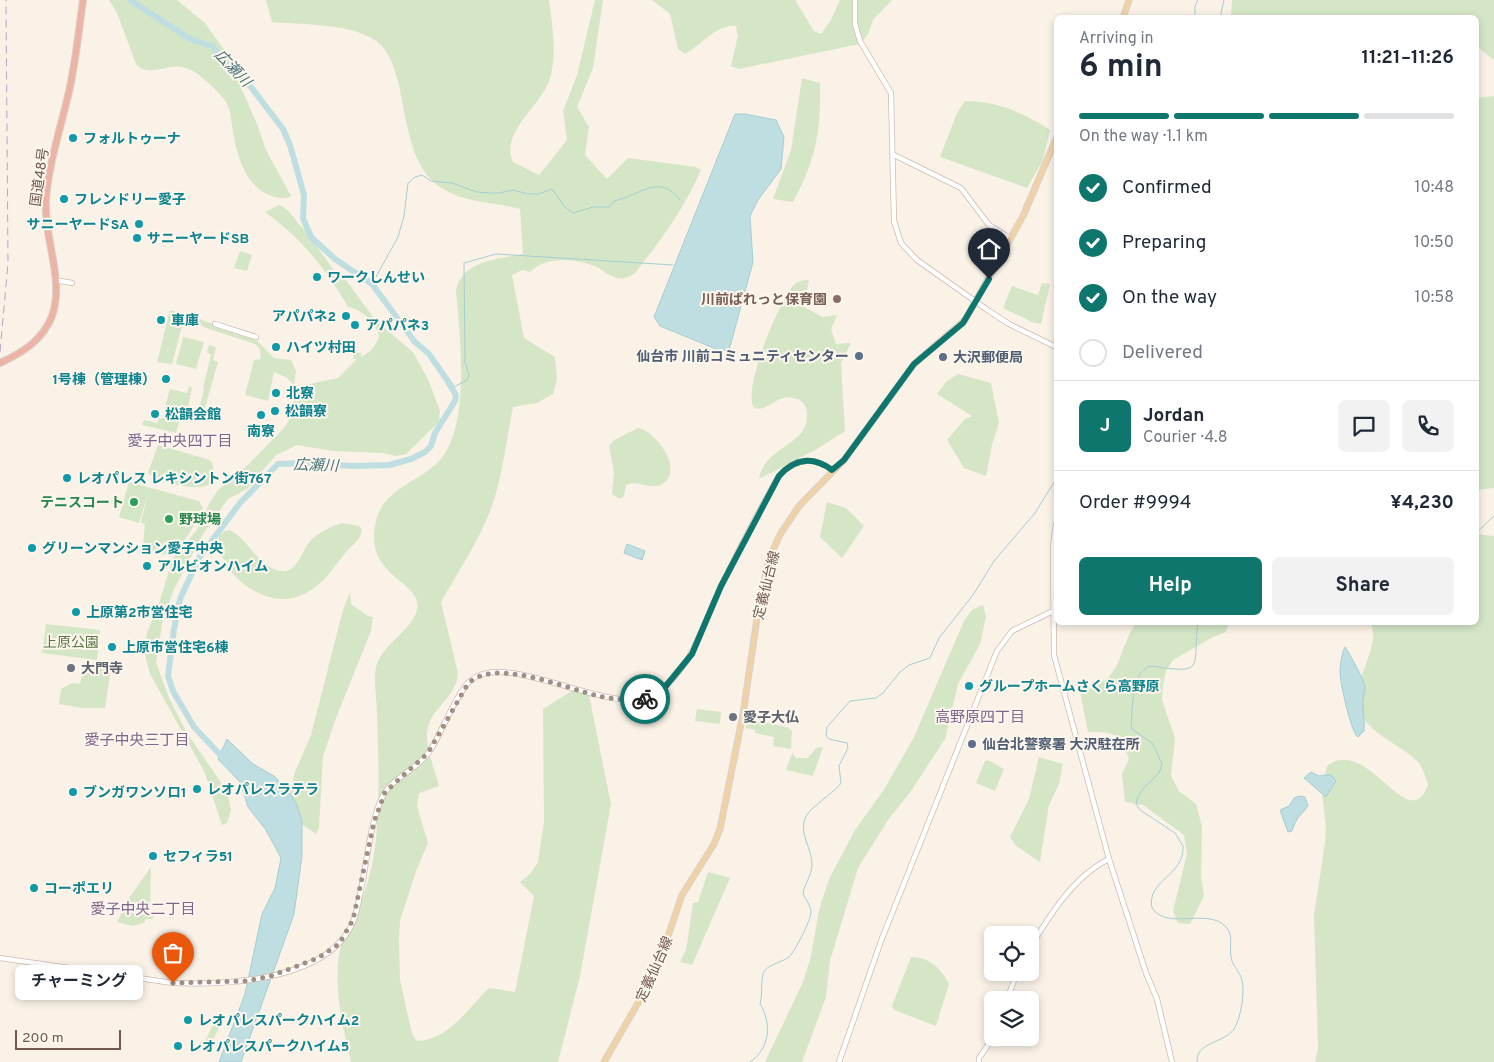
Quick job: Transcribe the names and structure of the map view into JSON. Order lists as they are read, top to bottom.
{
  "streets": {
    "highway": ["国道48号"],
    "main road": ["定義仙台線"]
  },
  "districts": [
    "愛子中央四丁目",
    "高野原四丁目",
    "愛子中央三丁目",
    "愛子中央二丁目"
  ],
  "water": ["広瀬川"],
  "parks": ["上原公園"],
  "places": [
    "フォルトゥーナ",
    "フレンドリー愛子",
    "サニーヤードSA",
    "サニーヤードSB",
    "ワークしんせい",
    "川前ぱれっと保育園",
    "アパパネ2",
    "車庫",
    "アパパネ3",
    "ハイツ村田",
    "仙台市 川前コミュニティセンター",
    "大沢郵便局",
    "1号棟（管理棟）",
    "北寮",
    "松韻寮",
    "松韻会館",
    "南寮",
    "レオパレス レキシントン街767",
    "テニスコート",
    "野球場",
    "グリーンマンション愛子中央",
    "アルビオンハイム",
    "上原第2市営住宅",
    "上原市営住宅6棟",
    "大門寺",
    "グループホームさくら高野原",
    "愛子大仏",
    "仙台北警察署 大沢駐在所",
    "レオパレスラテラ",
    "ブンガワンソロ1",
    "セフィラ51",
    "コーポエリ",
    "チャーミング",
    "レオパレスパークハイム2",
    "レオパレスパークハイム5"
  ],
  "scale_bar": "200 m",
  "page": {
    "heading": ["6 min", "Arriving in", "11:21–11:26"],
    "panel": [
      "Jordan",
      "Courier · 4.8",
      "Order #9994",
      "¥4,230"
    ],
    "bar": "On the way · 1.1 km",
    "list": [
      ["Confirmed", "10:48"],
      ["Preparing", "10:50"],
      ["On the way", "10:58"],
      "Delivered"
    ],
    "round": "J",
    "buttons": ["Help", "Share"],
    "bubble": "チャーミング",
    "scale": "200 m"
  }
}
